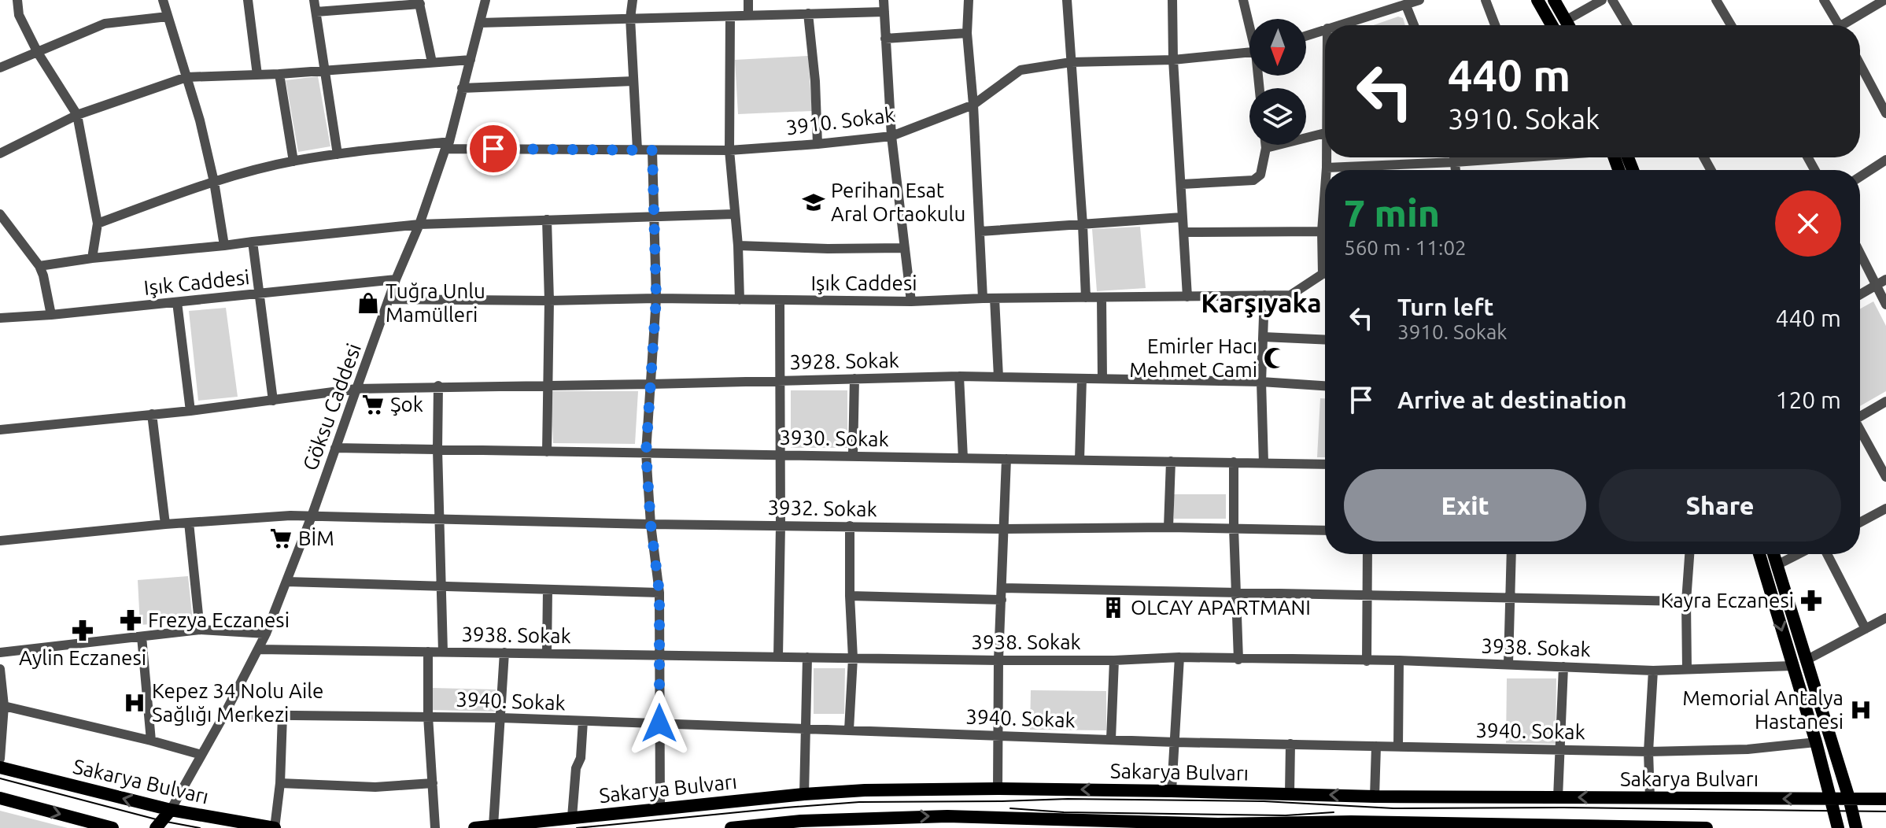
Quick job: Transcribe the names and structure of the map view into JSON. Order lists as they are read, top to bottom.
{
  "streets": {
    "main road": ["Sakarya Bulvarı"],
    "street": [
      "3910. Sokak",
      "Işık Caddesi",
      "3928. Sokak",
      "Göksu Caddesi",
      "3930. Sokak",
      "3932. Sokak",
      "3938. Sokak",
      "3940. Sokak"
    ]
  },
  "crossings": [
    ["3910. Sokak", "Göksu Caddesi"],
    ["Işık Caddesi", "Göksu Caddesi"],
    ["3928. Sokak", "Göksu Caddesi"],
    ["Göksu Caddesi", "3930. Sokak"],
    ["Göksu Caddesi", "3932. Sokak"],
    ["Göksu Caddesi", "3938. Sokak"],
    ["Göksu Caddesi", "3940. Sokak"],
    ["Göksu Caddesi", "Sakarya Bulvarı"]
  ],
  "districts": ["Karşıyaka"],
  "places": {
    "school or university": ["Perihan Esat Aral Ortaokulu"],
    "shop": ["Tuğra Unlu Mamülleri"],
    "mosque": ["Emirler Hacı Mehmet Cami"],
    "supermarket": ["Şok", "BİM"],
    "pharmacy": ["Kayra Eczanesi", "Frezya Eczanesi", "Aylin Eczanesi"],
    "building": ["OLCAY APARTMANI"],
    "hospital": ["Kepez 34 Nolu Aile Sağlığı Merkezi", "Memorial Antalya Hastanesi"]
  },
  "north": "bottom",
  "page": {
    "turn": ["440 m", "3910. Sokak"],
    "heading": ["7 min", "560 m · 11:02"],
    "list": [
      {
        "name": "Turn left",
        "note": "3910. Sokak",
        "value": "440 m"
      },
      {
        "name": "Arrive at destination",
        "value": "120 m"
      }
    ],
    "buttons": ["Exit", "Share"]
  }
}
